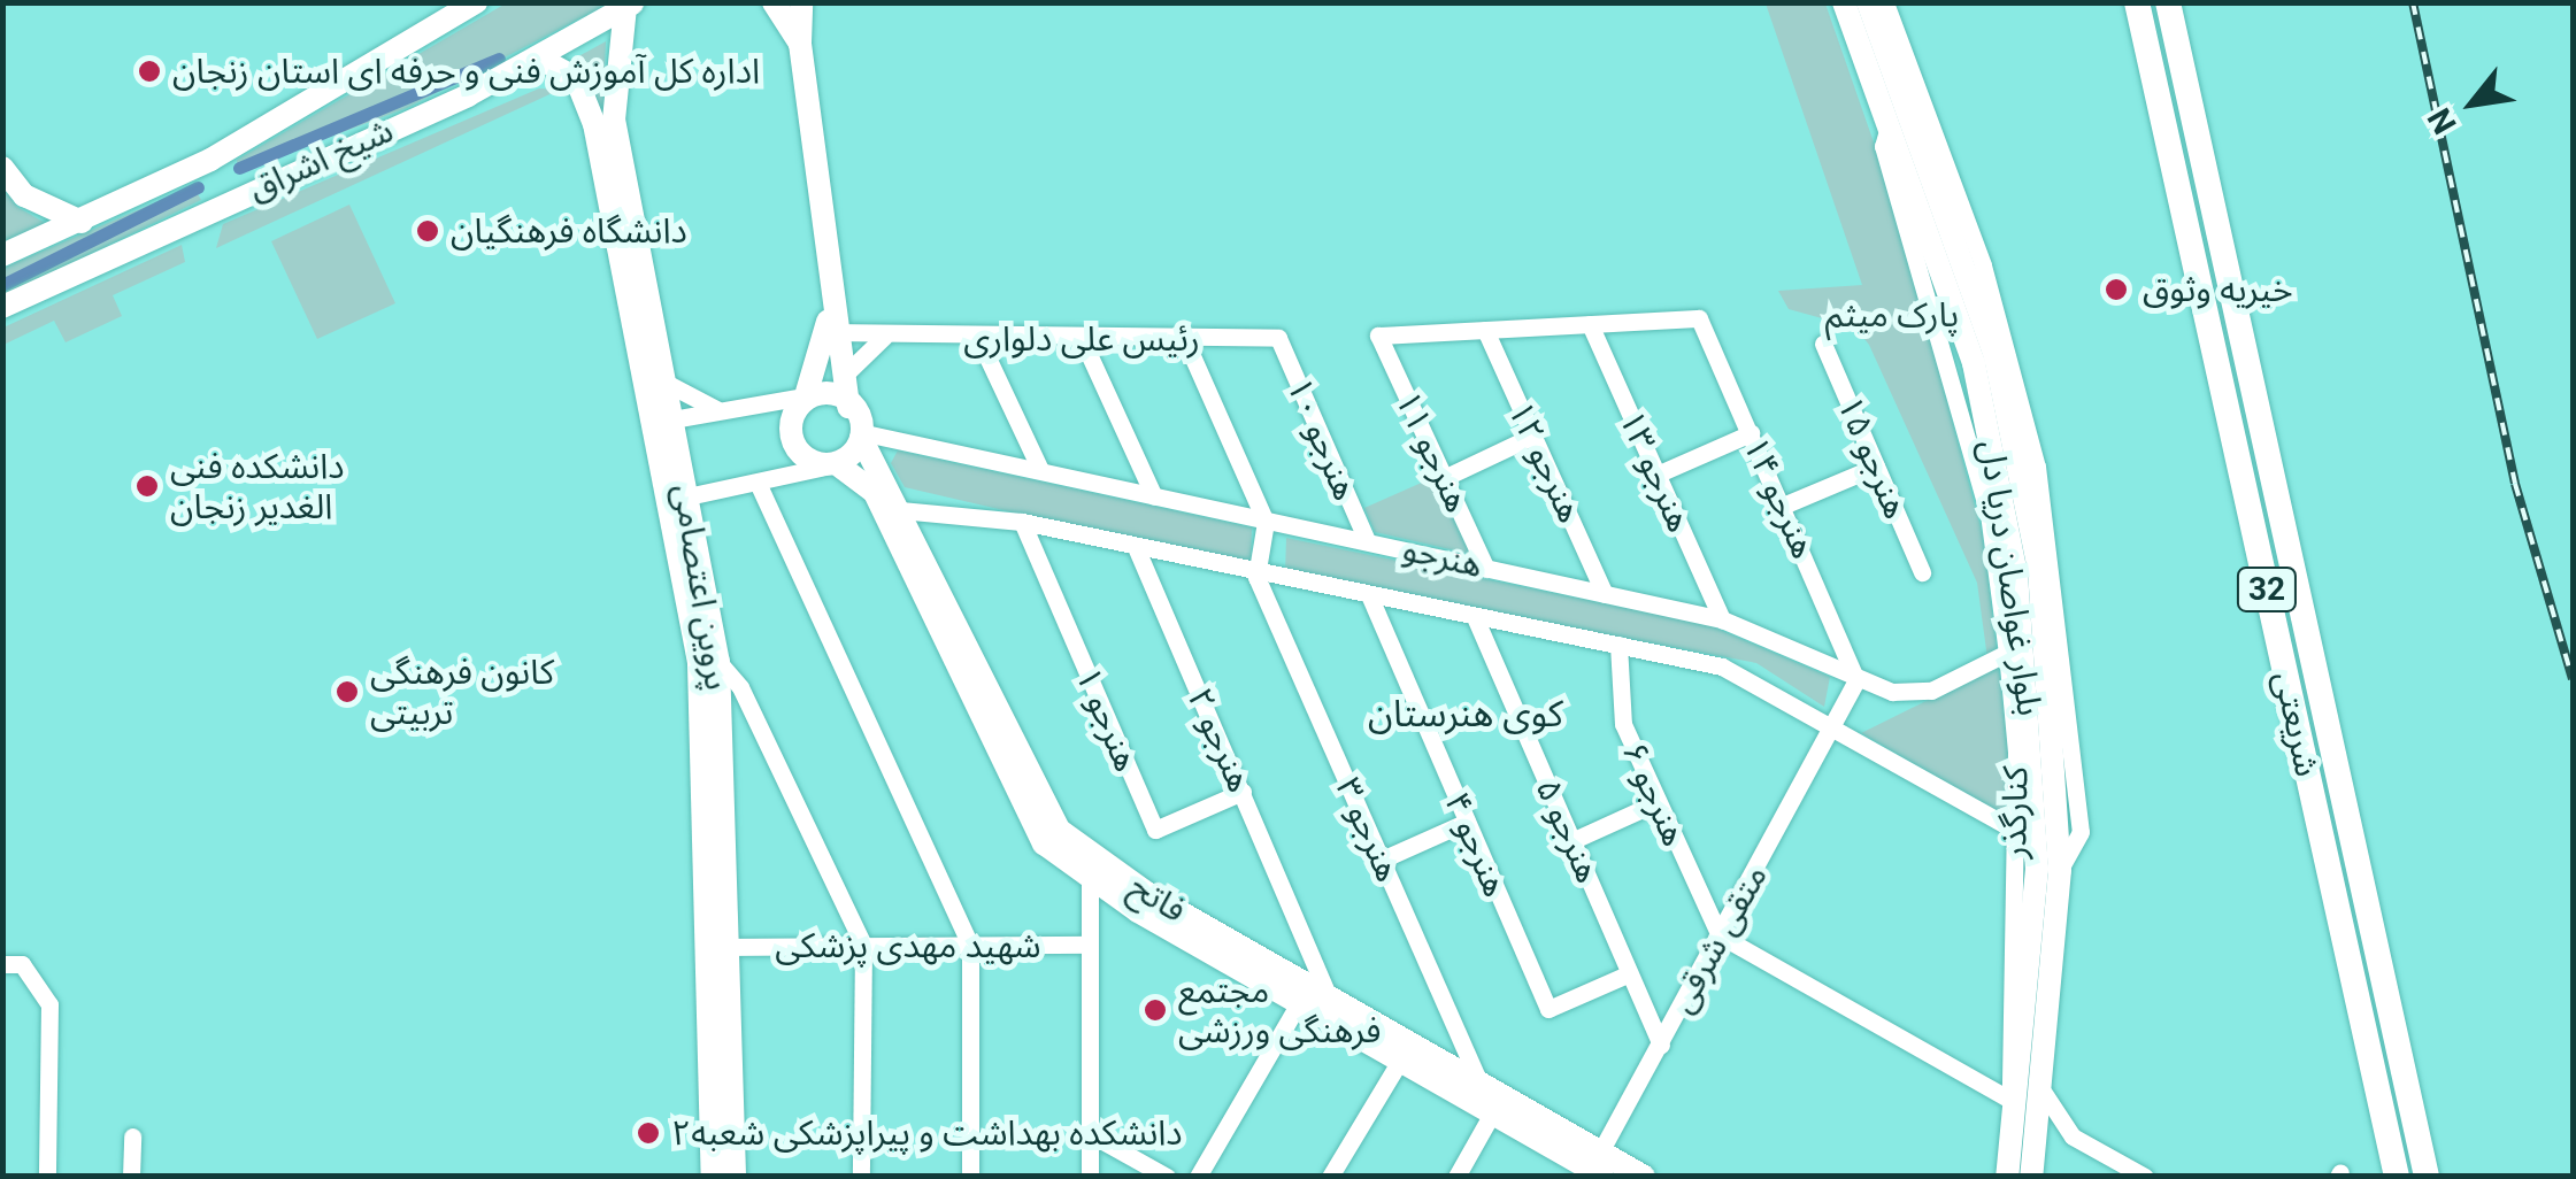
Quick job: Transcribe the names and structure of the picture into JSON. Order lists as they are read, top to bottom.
{
  "streets": {
    "highway": ["32", "شریعتی"],
    "main road": [
      "شیخ اشراق",
      "بلوار غواصان دریا دل",
      "پروین اعتصامی",
      "فاتح"
    ],
    "street": [
      "رئیس علی دلواری",
      "هنرجو ۱۰",
      "هنرجو ۱۱",
      "هنرجو ۱۵",
      "هنرجو ۱۲",
      "هنرجو ۱۳",
      "هنرجو ۱۴",
      "هنرجو",
      "هنرجو ۱",
      "هنرجو ۲",
      "هنرجو ۶",
      "کنارگذر",
      "هنرجو ۳",
      "هنرجو ۵",
      "هنرجو ۴",
      "متقی شرقی",
      "شهید مهدی پزشکی"
    ]
  },
  "crossings": [
    ["شیخ اشراق", "پروین اعتصامی"],
    ["رئیس علی دلواری", "هنرجو ۱۰"],
    ["رئیس علی دلواری", "فاتح"],
    ["هنرجو ۱۰", "هنرجو"],
    ["هنرجو ۱۱", "هنرجو ۱۲"],
    ["هنرجو ۱۱", "هنرجو"],
    ["هنرجو ۱۲", "هنرجو"],
    ["هنرجو ۱۳", "هنرجو ۱۴"],
    ["هنرجو ۱۳", "هنرجو"],
    ["هنرجو ۱۴", "هنرجو"],
    ["هنرجو ۱۴", "متقی شرقی"],
    ["هنرجو", "هنرجو ۱"],
    ["هنرجو", "هنرجو ۲"],
    ["هنرجو", "هنرجو ۶"],
    ["هنرجو", "کنارگذر"],
    ["هنرجو", "هنرجو ۳"],
    ["هنرجو", "هنرجو ۵"],
    ["هنرجو", "هنرجو ۴"],
    ["هنرجو", "فاتح"],
    ["هنرجو", "متقی شرقی"],
    ["بلوار غواصان دریا دل", "کنارگذر"],
    ["پروین اعتصامی", "شهید مهدی پزشکی"],
    ["هنرجو ۱", "هنرجو ۲"],
    ["هنرجو ۲", "فاتح"],
    ["هنرجو ۶", "متقی شرقی"],
    ["هنرجو ۳", "فاتح"],
    ["هنرجو ۵", "هنرجو ۴"],
    ["هنرجو ۵", "متقی شرقی"],
    ["فاتح", "متقی شرقی"]
  ],
  "districts": ["کوی هنرستان"],
  "parks": ["پارک میثم"],
  "places": [
    "اداره کل آموزش فنی و حرفه ای استان زنجان",
    "دانشگاه فرهنگیان",
    "خیریه وثوق",
    "دانشکده فنی الغدیر زنجان",
    "کانون فرهنگی تربیتی",
    "مجتمع فرهنگی ورزشی",
    "دانشکده بهداشت و پیراپزشکى شعبه۲"
  ],
  "north": "bottom left"
}
